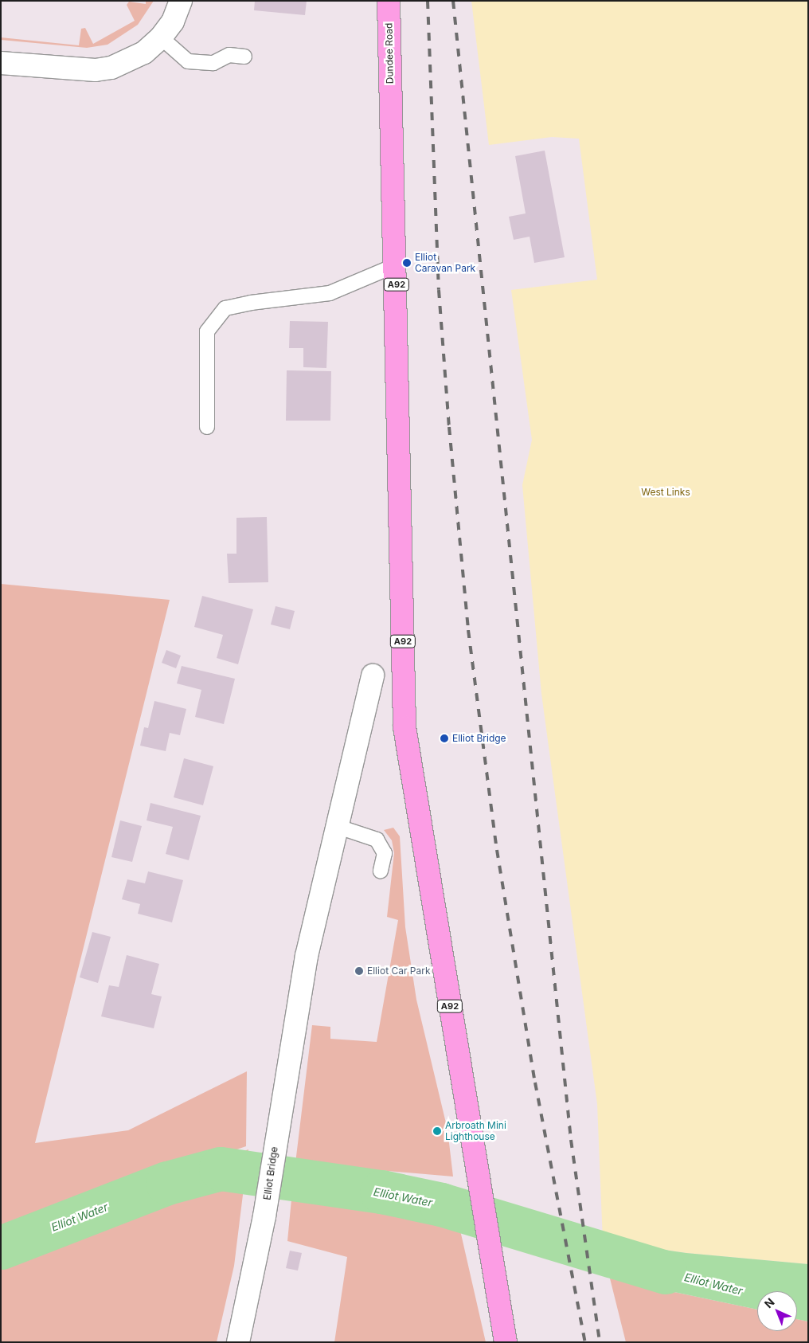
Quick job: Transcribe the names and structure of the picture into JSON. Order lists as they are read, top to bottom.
{
  "streets": {
    "main road": ["Dundee Road", "A92"],
    "street": ["Elliot Bridge"]
  },
  "crossings": [
    ["Dundee Road", "A92"]
  ],
  "water": ["Elliot Water"],
  "parks": ["West Links"],
  "places": [
    "Elliot Caravan Park",
    "Elliot Bridge",
    "Elliot Car Park",
    "Arbroath Mini Lighthouse"
  ],
  "north": "top left"
}
